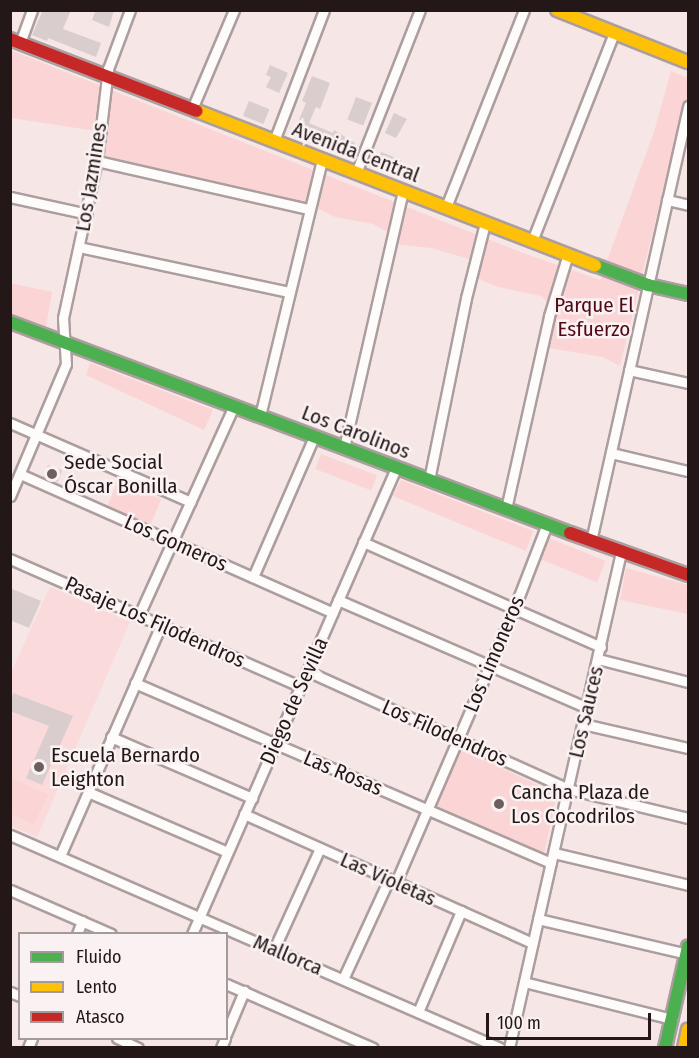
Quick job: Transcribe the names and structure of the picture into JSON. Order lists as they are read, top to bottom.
{
  "streets": {
    "main road": ["Avenida Central", "Los Carolinos"],
    "street": [
      "Los Jazmines",
      "Los Gomeros",
      "Pasaje Los Filodendros",
      "Los Limoneros",
      "Diego de Sevilla",
      "Los Sauces",
      "Los Filodendros",
      "Las Rosas",
      "Las Violetas",
      "Mallorca"
    ]
  },
  "crossings": [
    ["Avenida Central", "Los Jazmines"],
    ["Los Jazmines", "Los Carolinos"],
    ["Los Jazmines", "Los Gomeros"],
    ["Los Carolinos", "Los Limoneros"],
    ["Los Carolinos", "Diego de Sevilla"],
    ["Los Carolinos", "Los Sauces"],
    ["Los Gomeros", "Diego de Sevilla"],
    ["Pasaje Los Filodendros", "Diego de Sevilla"],
    ["Los Limoneros", "Los Filodendros"],
    ["Los Limoneros", "Las Rosas"],
    ["Los Limoneros", "Las Violetas"],
    ["Los Limoneros", "Mallorca"],
    ["Diego de Sevilla", "Los Filodendros"],
    ["Diego de Sevilla", "Las Rosas"],
    ["Diego de Sevilla", "Las Violetas"],
    ["Diego de Sevilla", "Mallorca"],
    ["Los Sauces", "Los Filodendros"],
    ["Los Sauces", "Las Rosas"],
    ["Los Sauces", "Las Violetas"]
  ],
  "parks": ["Parque El Esfuerzo"],
  "places": ["Sede Social Óscar Bonilla", "Escuela Bernardo Leighton", "Cancha Plaza de Los Cocodrilos"],
  "legend": ["Fluido", "Lento", "Atasco"],
  "scale_bar": "100 m"
}
